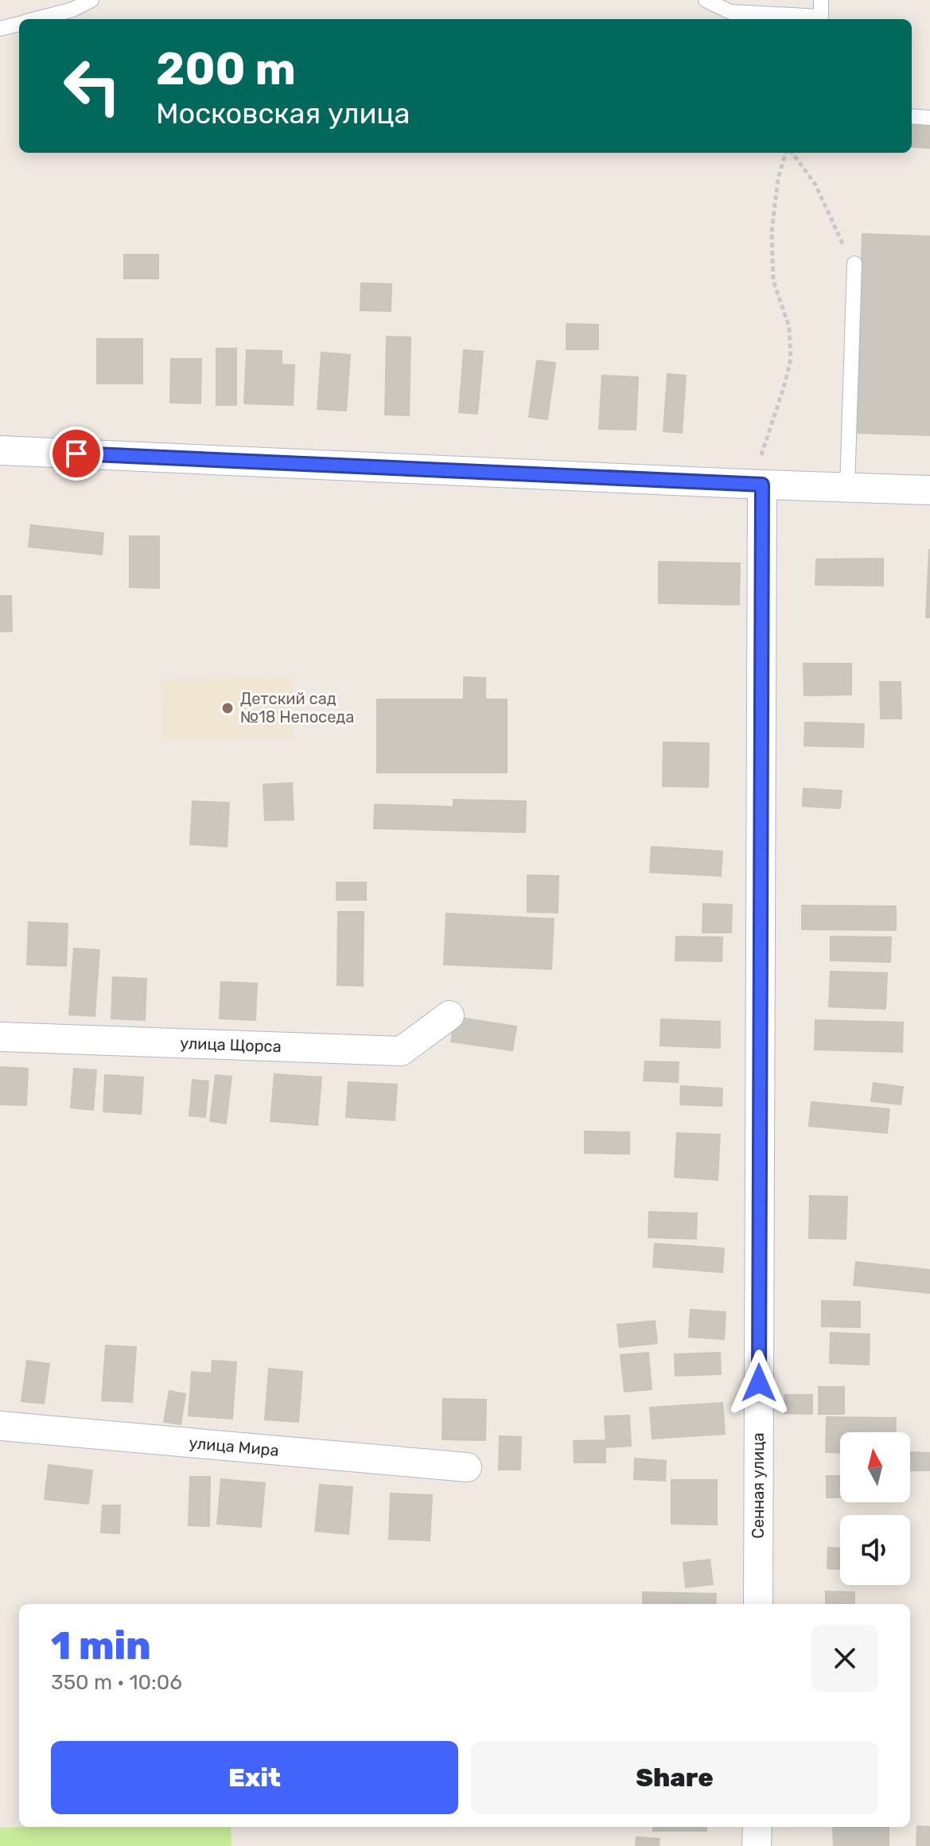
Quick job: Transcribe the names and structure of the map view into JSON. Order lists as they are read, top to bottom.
{
  "streets": {
    "street": ["улица Щорса", "улица Мира", "Сенная улица"]
  },
  "places": ["Детский сад №18 Непоседа"],
  "north": "top",
  "page": {
    "turn": ["200 m", "Московская улица"],
    "heading": ["1 min", "350 m · 10:06"],
    "buttons": ["Exit", "Share"]
  }
}
